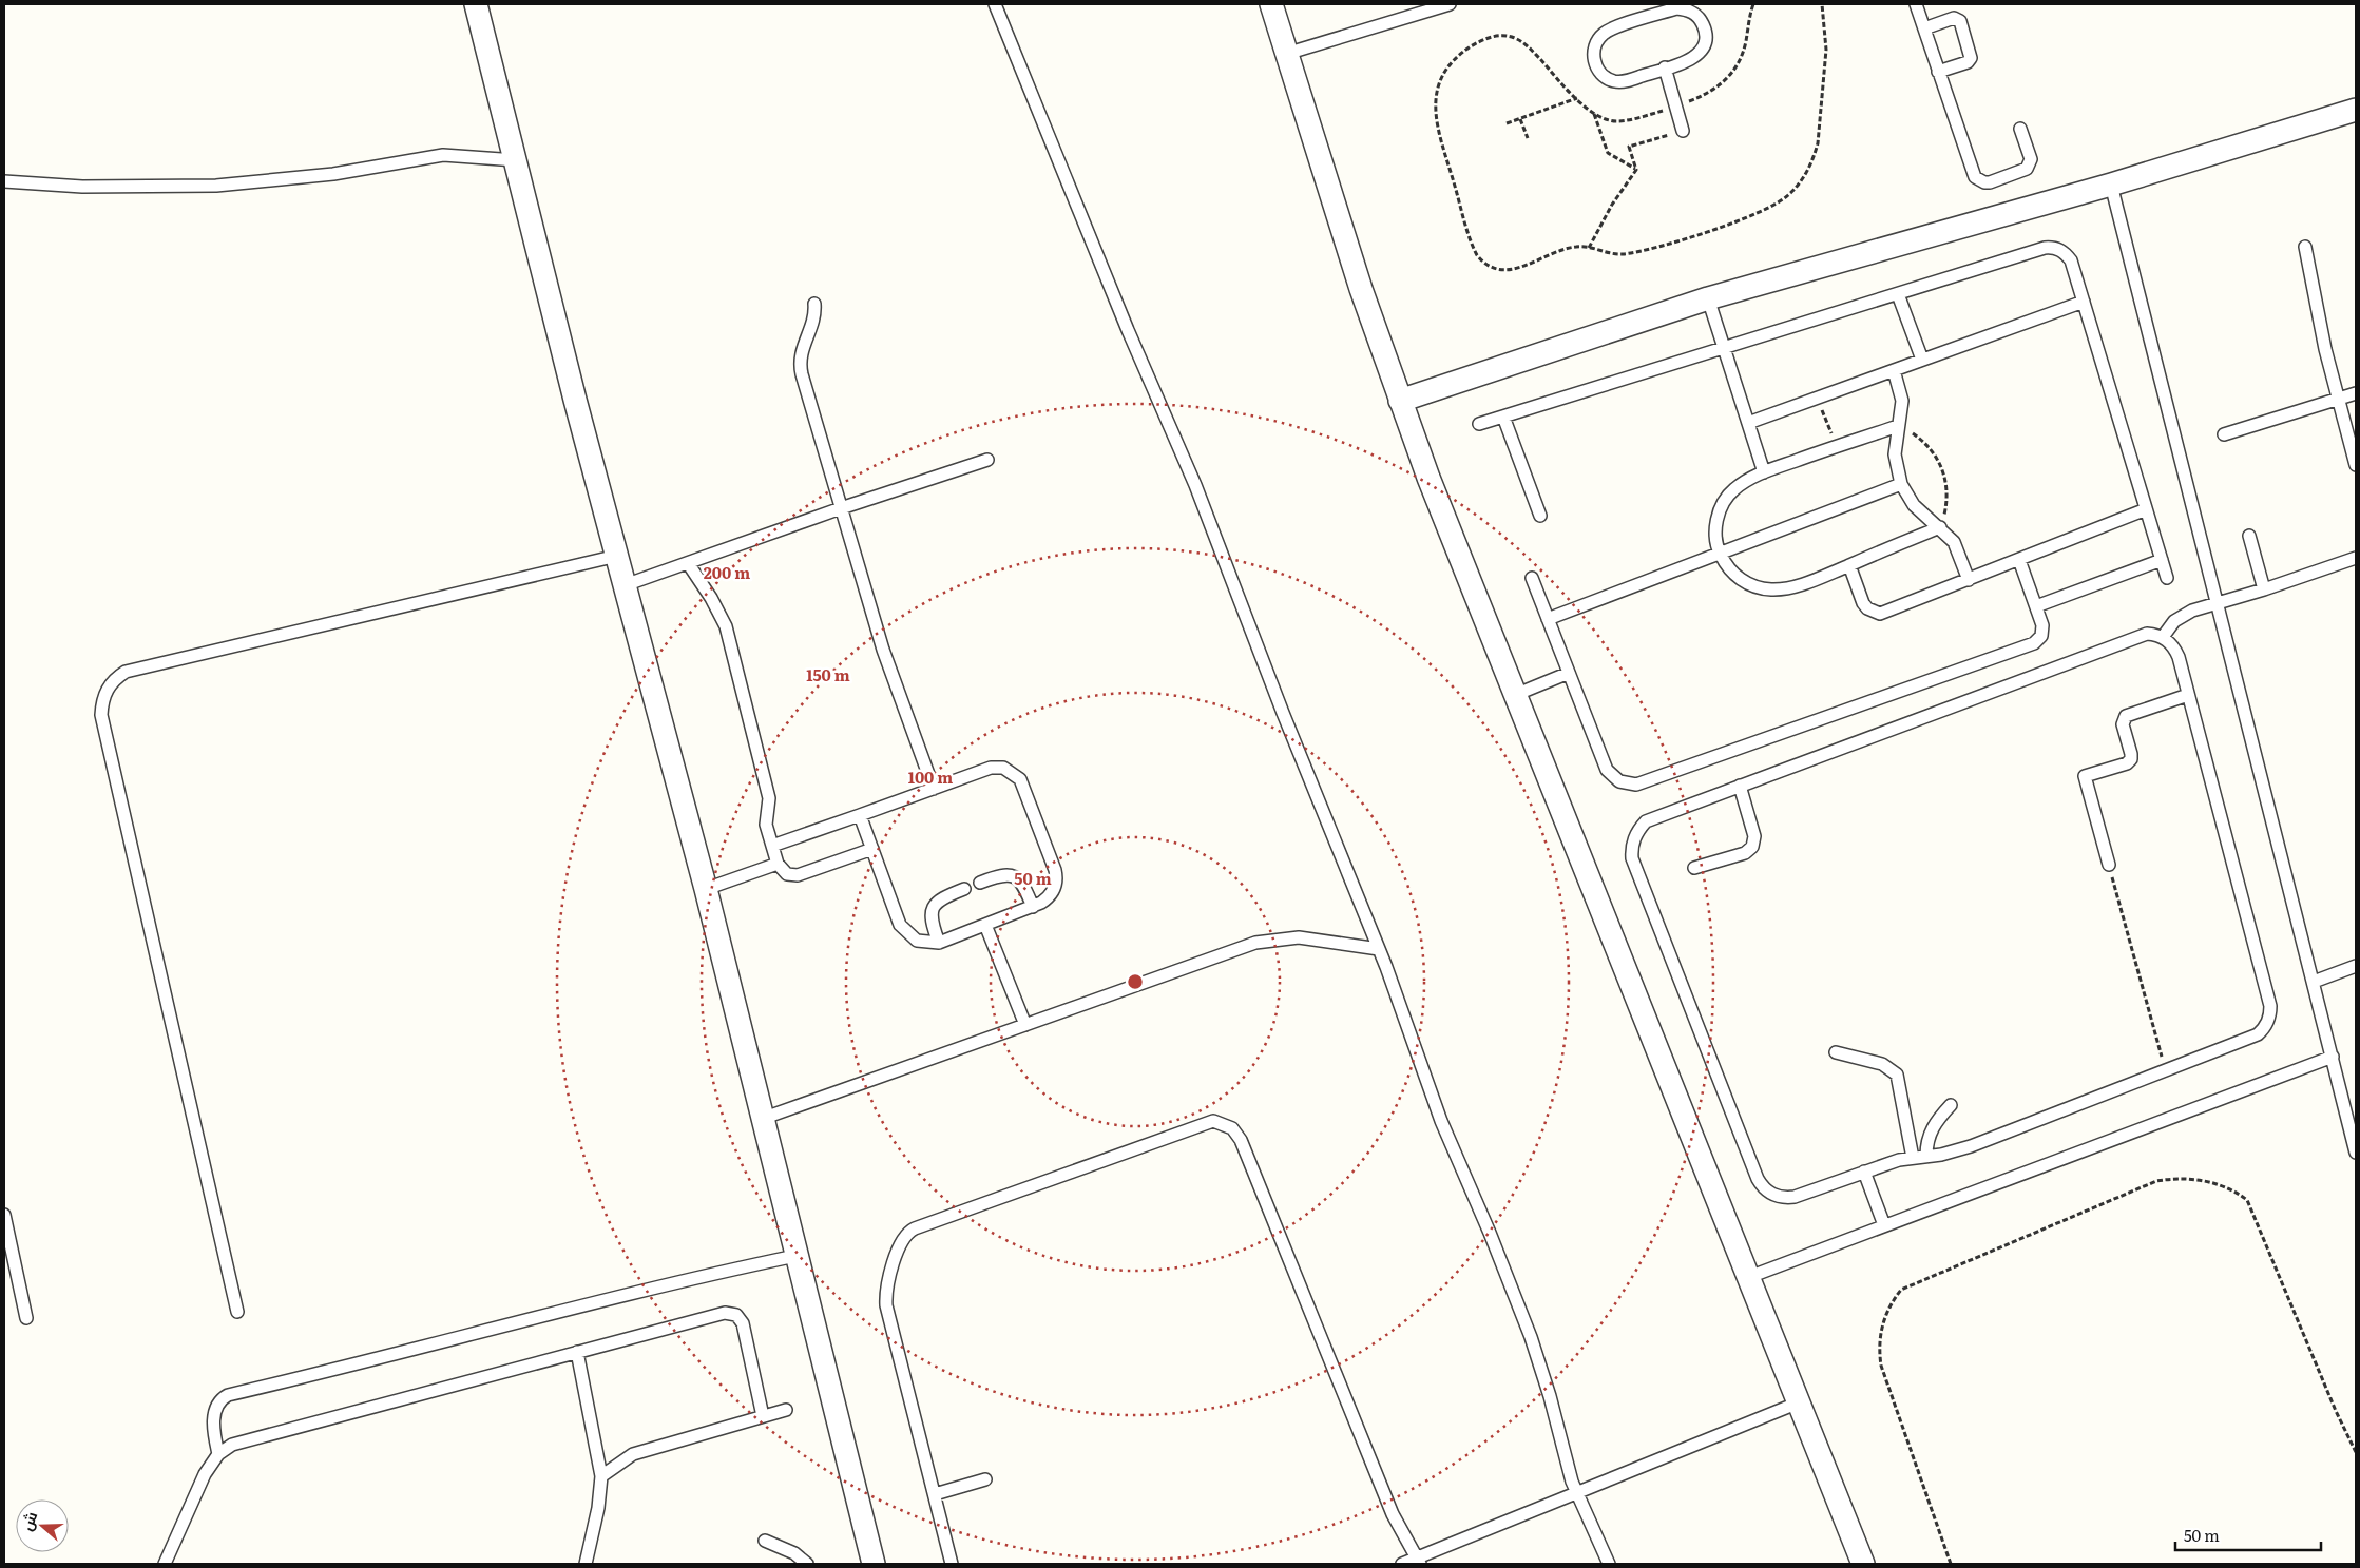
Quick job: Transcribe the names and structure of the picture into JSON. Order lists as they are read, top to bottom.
{
  "scale_bar": "50 m",
  "north": "left",
  "rings": [
    "200 m",
    "150 m",
    "100 m",
    "50 m"
  ]
}
